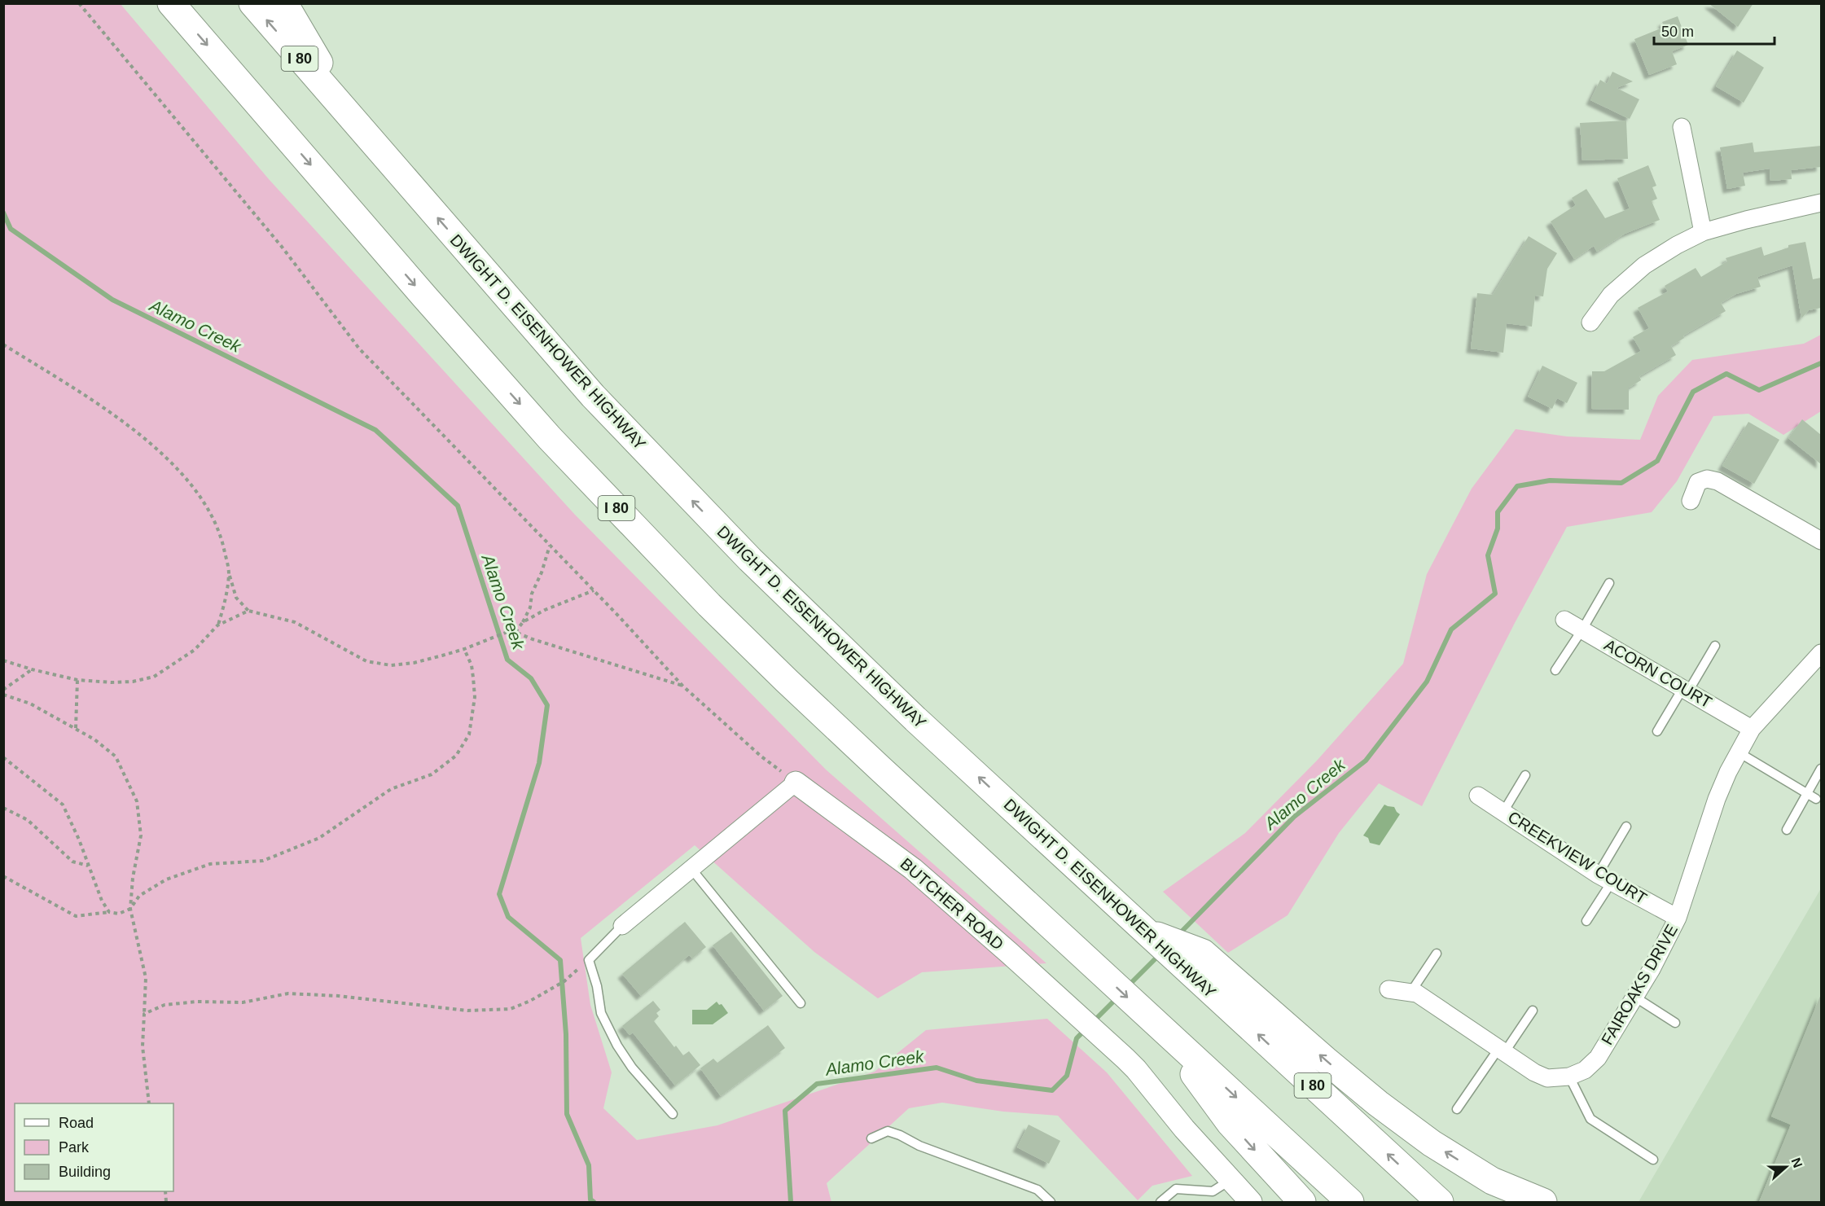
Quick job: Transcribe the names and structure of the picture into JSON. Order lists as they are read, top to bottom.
{
  "streets": {
    "highway": ["I 80", "DWIGHT D. EISENHOWER HIGHWAY"],
    "street": [
      "ACORN COURT",
      "CREEKVIEW COURT",
      "BUTCHER ROAD",
      "FAIROAKS DRIVE"
    ]
  },
  "crossings": [
    ["ACORN COURT", "FAIROAKS DRIVE"],
    ["CREEKVIEW COURT", "FAIROAKS DRIVE"]
  ],
  "water": ["Alamo Creek"],
  "legend": ["Road", "Park", "Building"],
  "scale_bar": "50 m",
  "north": "right"
}
